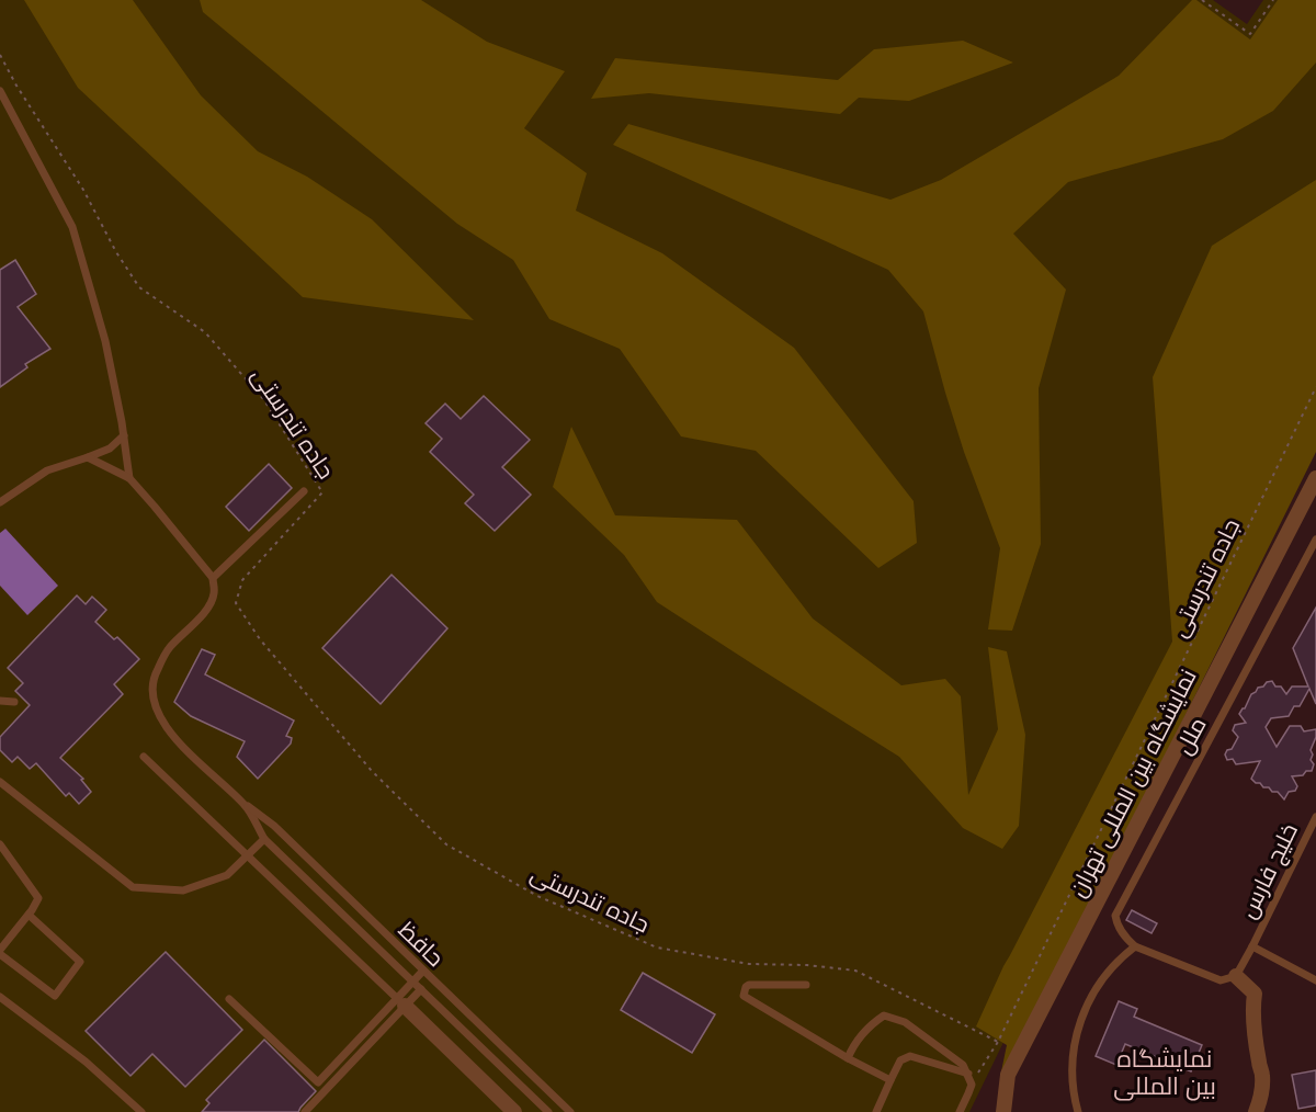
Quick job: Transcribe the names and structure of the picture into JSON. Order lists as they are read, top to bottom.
{
  "streets": {
    "street": ["نمایشگاه بین المللی تهران"],
    "lane": ["ملل", "خلیج فارس", "حافظ"],
    "path": ["جاده تندرستی"]
  },
  "districts": ["نمایشگاه بین المللی"]
}
